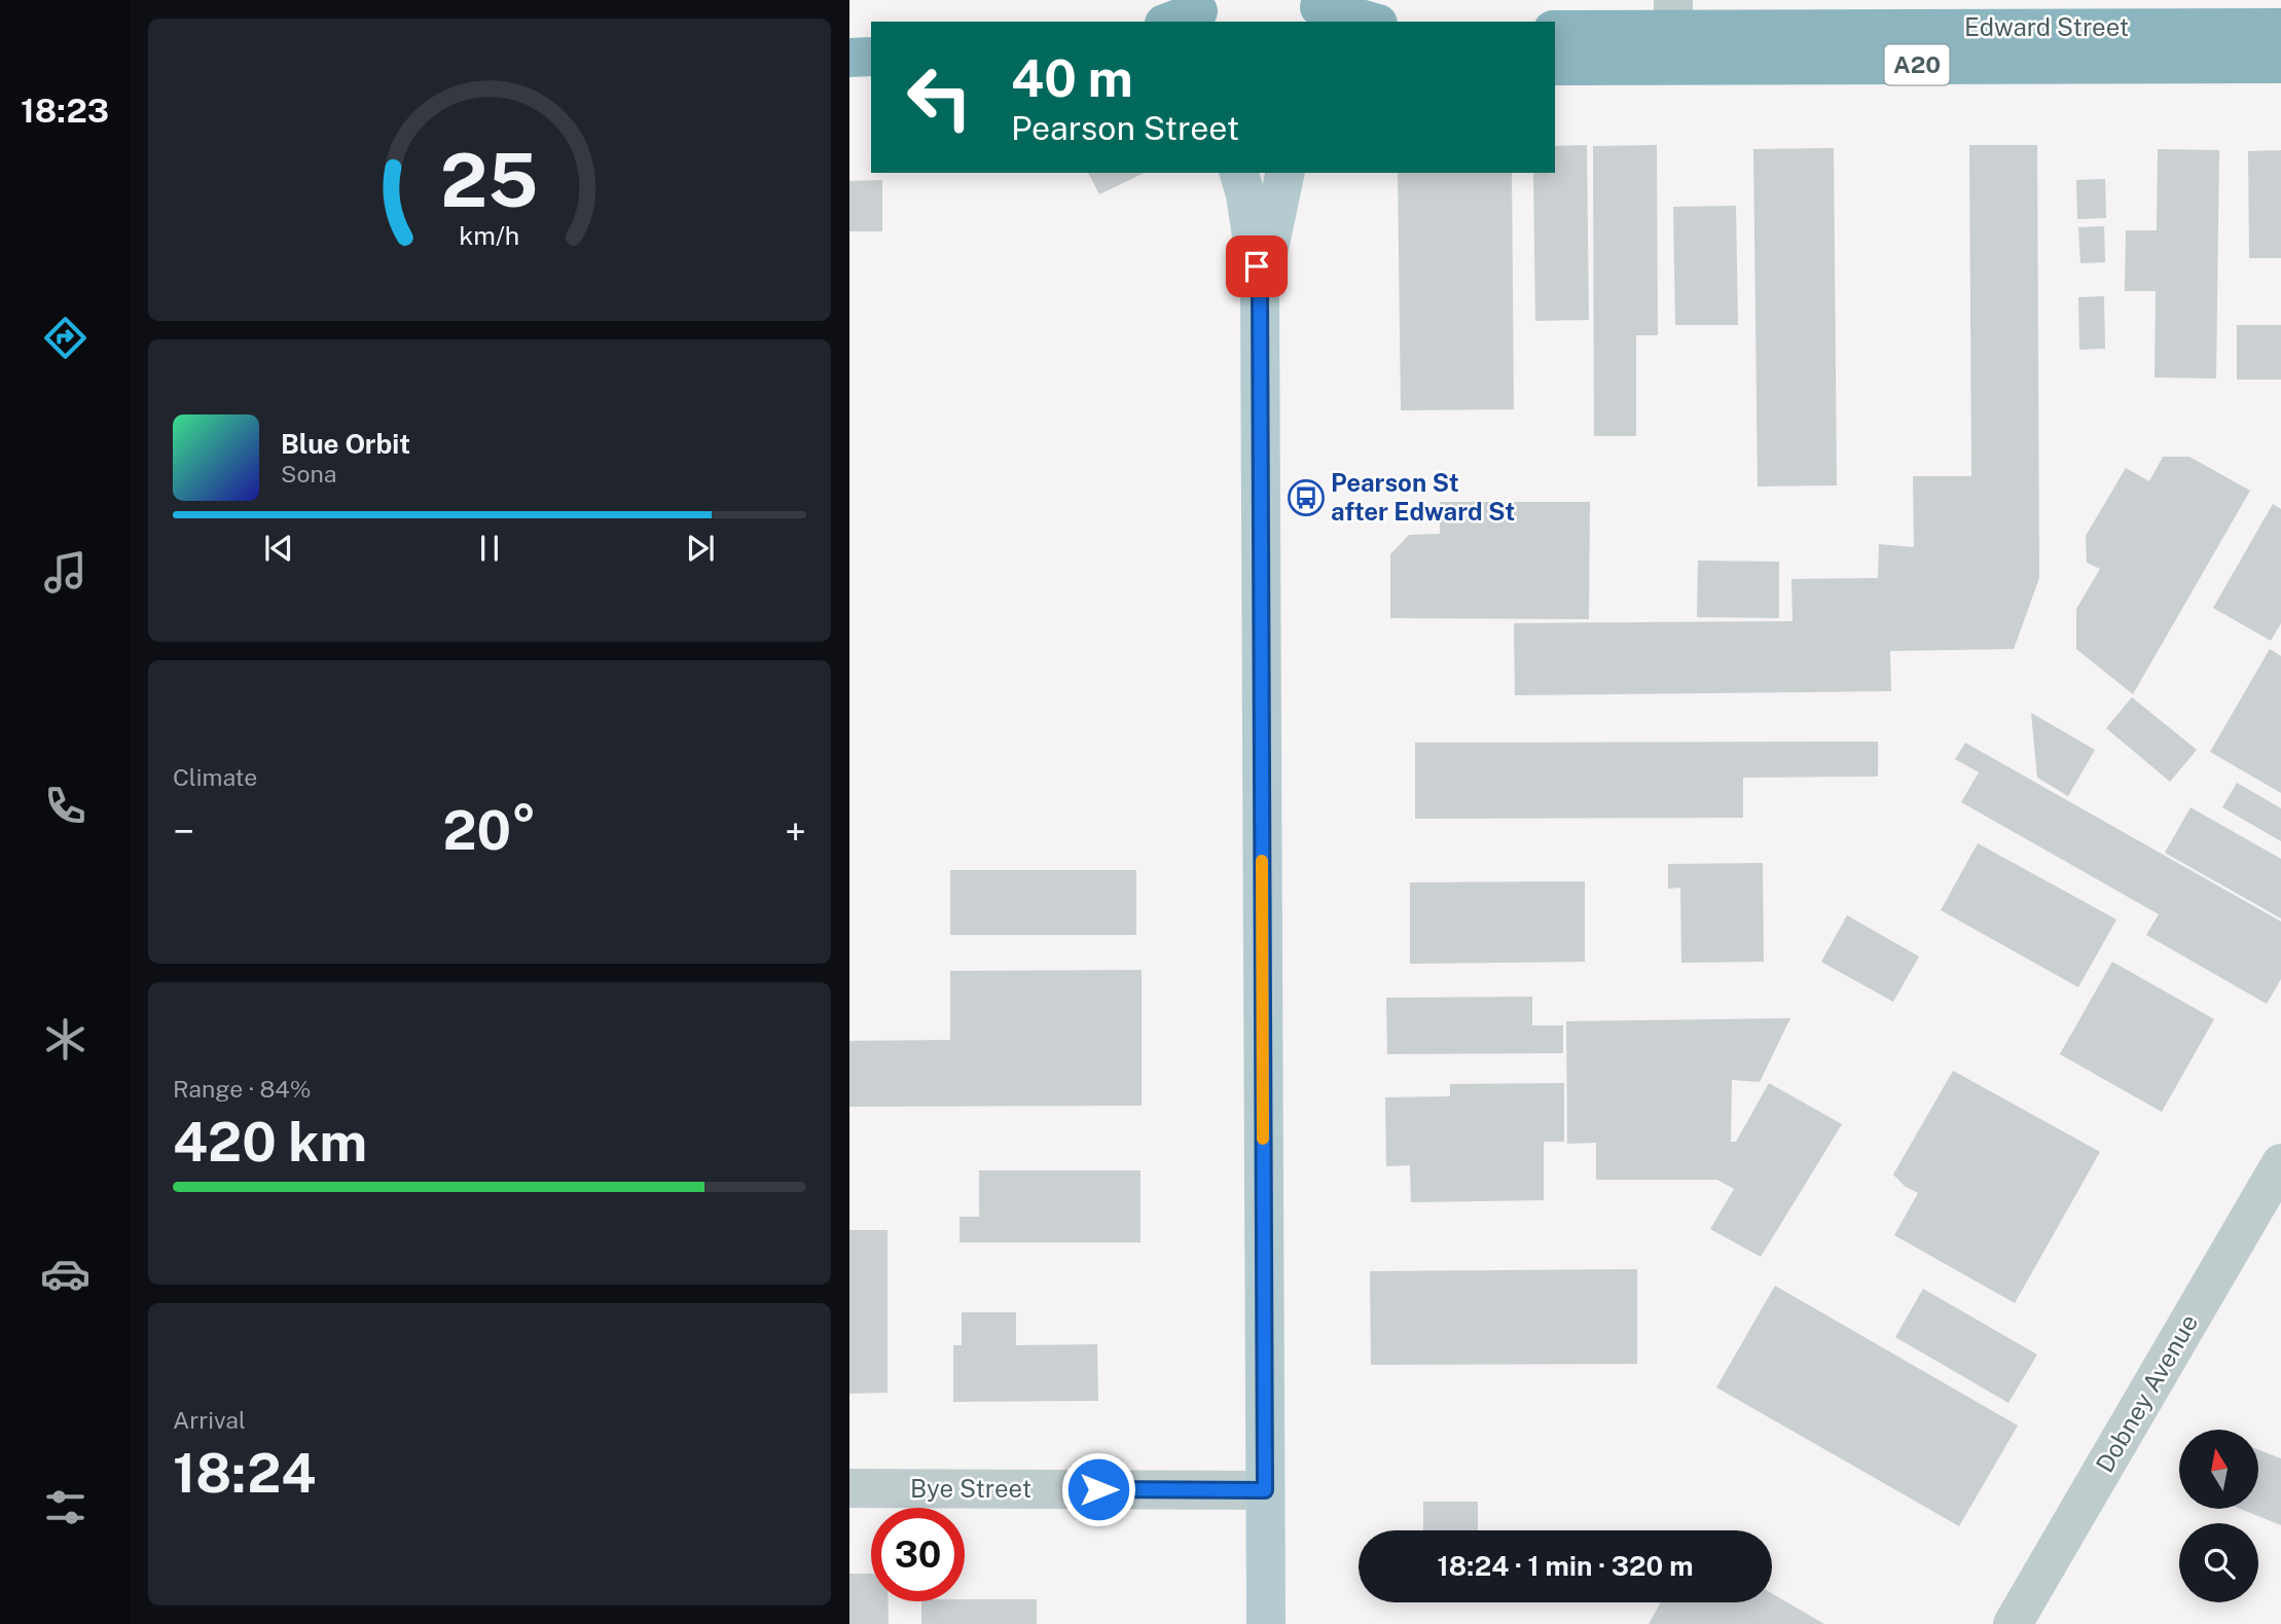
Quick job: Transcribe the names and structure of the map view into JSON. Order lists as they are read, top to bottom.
{
  "streets": {
    "highway": ["Edward Street", "A20"],
    "street": ["Dobney Avenue", "Bye Street"]
  },
  "places": {
    "bus stop": ["Pearson St after Edward St"]
  },
  "north": "top",
  "page": {
    "tabs": "18:23",
    "turn": ["40 m", "Pearson Street"],
    "song": ["Blue Orbit", "Sona"],
    "tile": [
      "Climate",
      ["Range · 84%", "420 km"],
      ["Arrival", "18:24"]
    ],
    "heat": ["−", "20°", "+"],
    "limit": "30",
    "trip": "18:24 · 1 min · 320 m",
    "gauge": ["25", "km/h"]
  }
}
